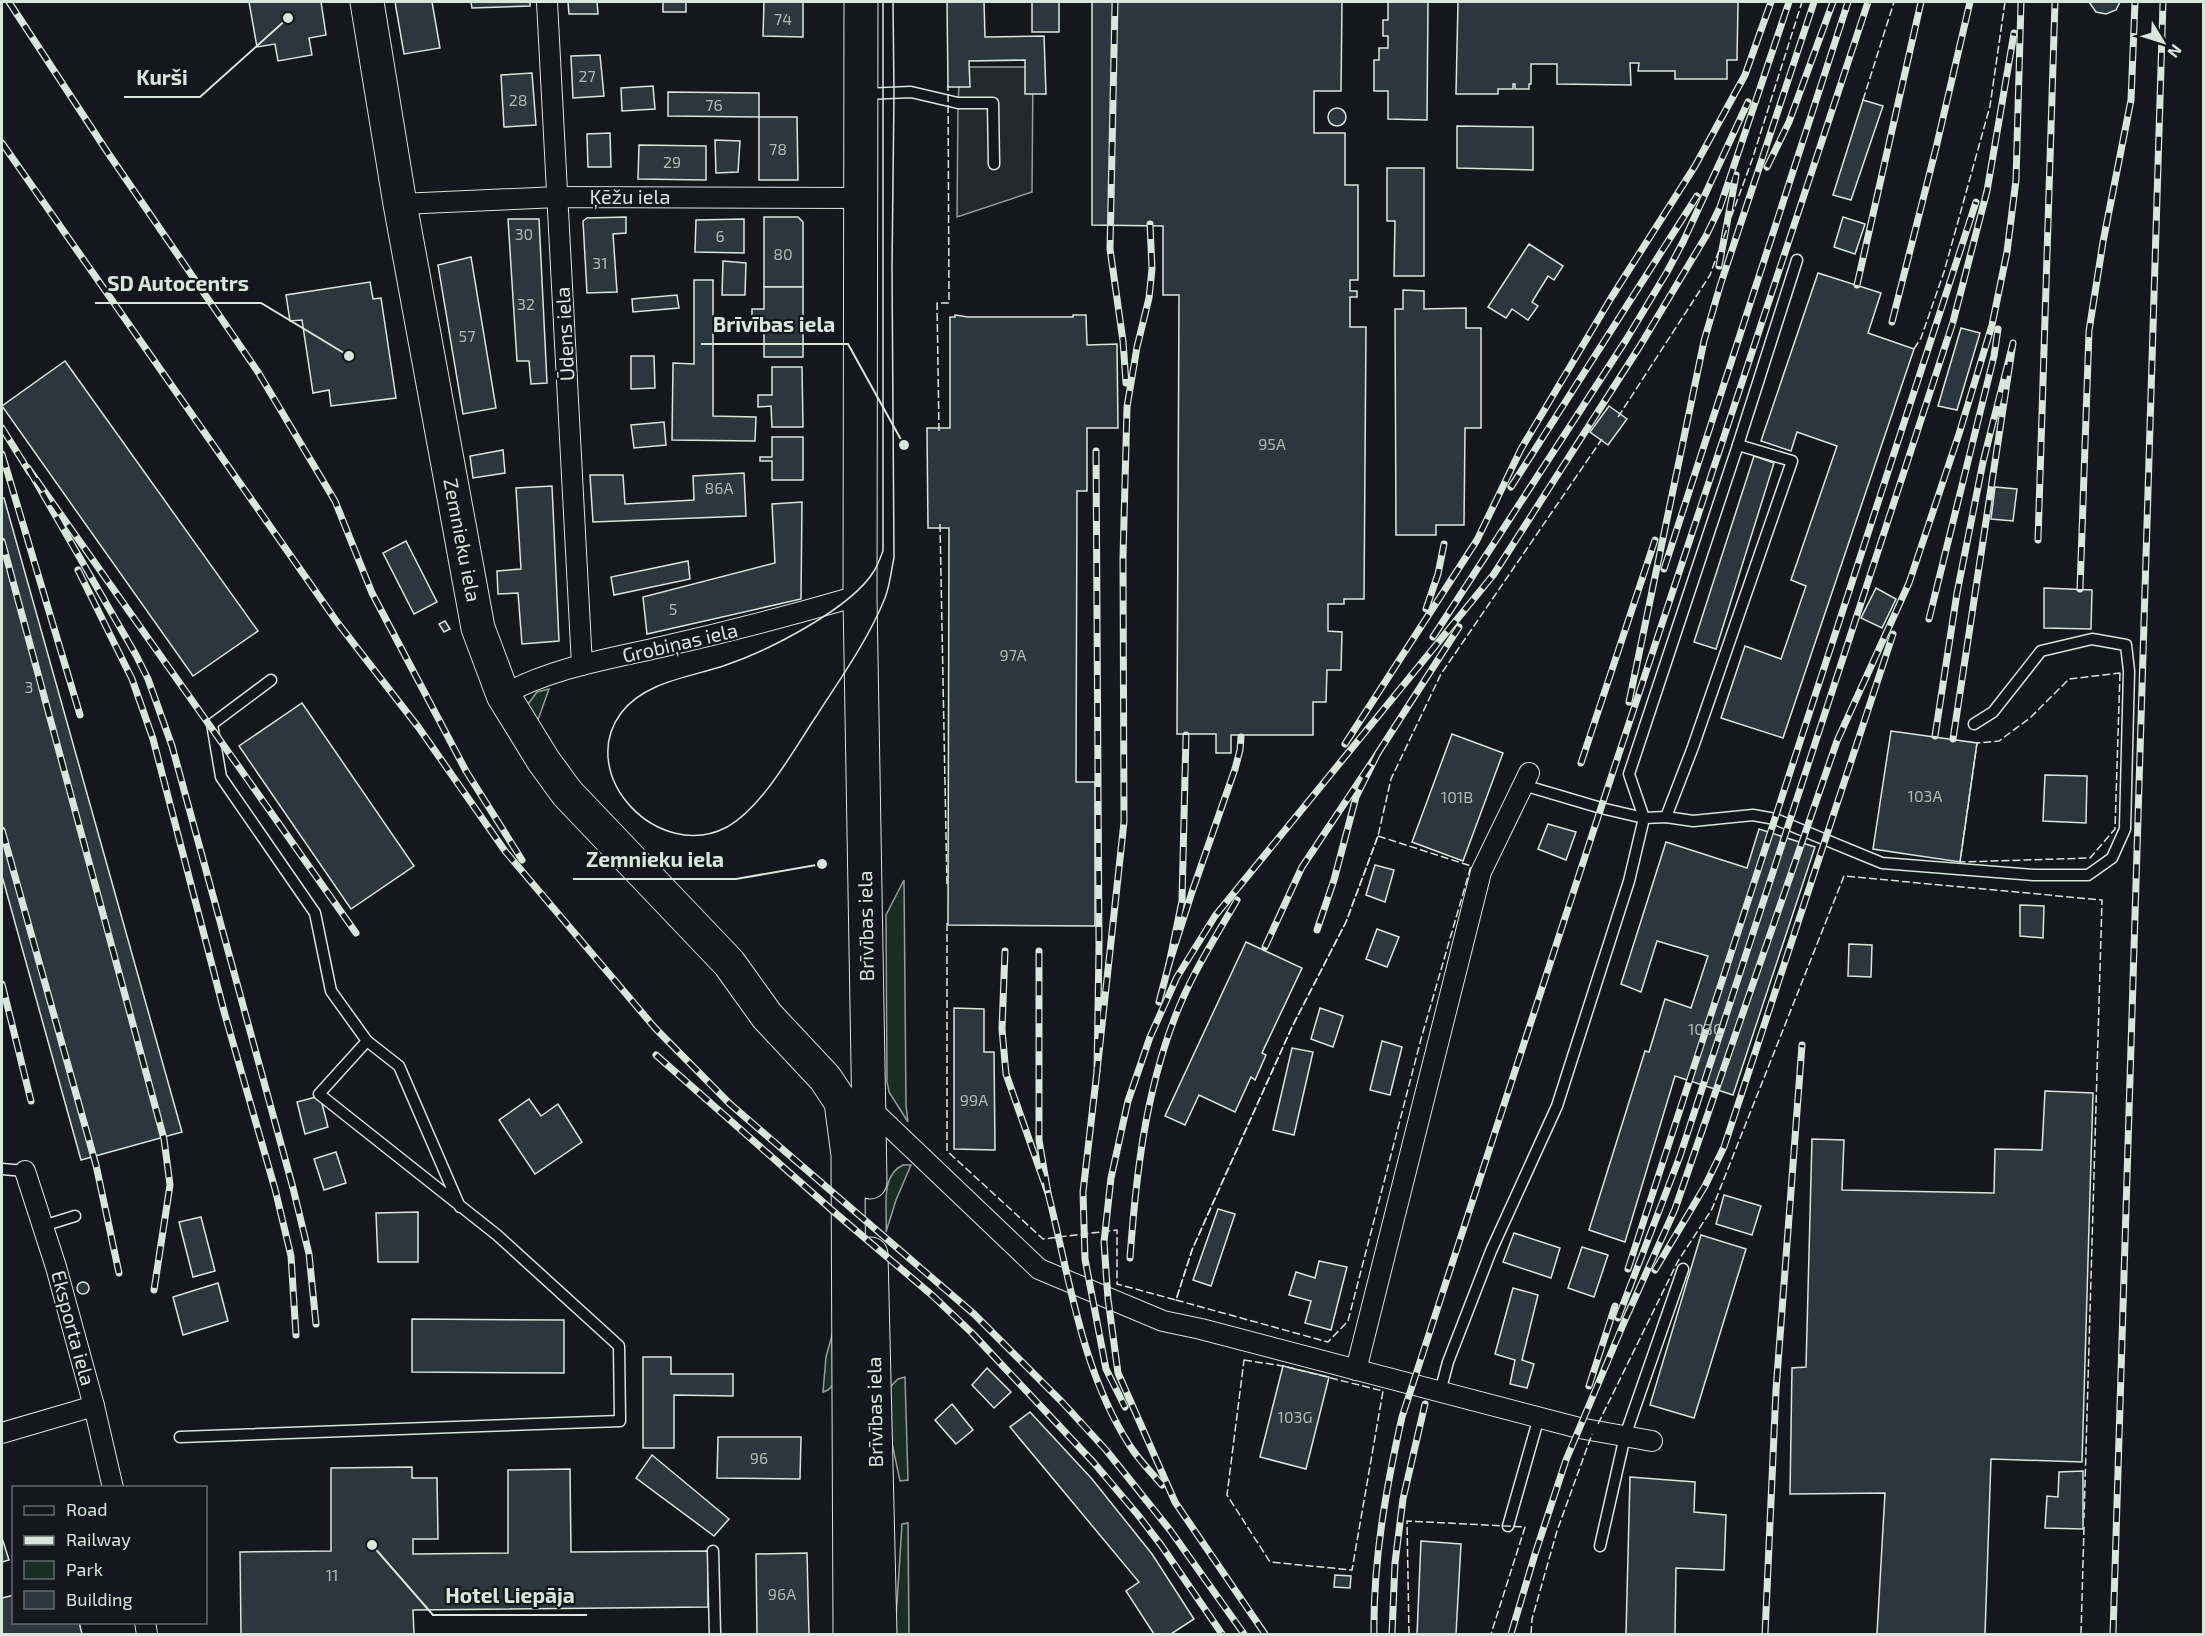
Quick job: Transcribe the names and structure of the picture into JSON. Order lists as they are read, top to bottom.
{
  "streets": {
    "highway": ["Zemnieku iela", "Brīvības iela"],
    "street": [
      "Ķēžu iela",
      "Ūdens iela",
      "Grobiņas iela",
      "Eksporta iela"
    ]
  },
  "crossings": [
    ["Ķēžu iela", "Ūdens iela"],
    ["Ķēžu iela", "Zemnieku iela"],
    ["Ķēžu iela", "Brīvības iela"],
    ["Ūdens iela", "Grobiņas iela"],
    ["Zemnieku iela", "Grobiņas iela"],
    ["Zemnieku iela", "Brīvības iela"],
    ["Grobiņas iela", "Brīvības iela"]
  ],
  "places": [
    "Kurši",
    "SD Autocentrs",
    "Brīvības iela",
    "Zemnieku iela",
    "Hotel Liepāja"
  ],
  "house_numbers": [
    "74",
    "27",
    "28",
    "76",
    "78",
    "29",
    "30",
    "6",
    "80",
    "31",
    "32",
    "57",
    "95A",
    "86A",
    "5",
    "97A",
    "3",
    "103A",
    "101B",
    "103C",
    "99A",
    "103G",
    "96",
    "11",
    "96A"
  ],
  "legend": [
    "Road",
    "Railway",
    "Park",
    "Building"
  ],
  "north": "bottom right"
}
